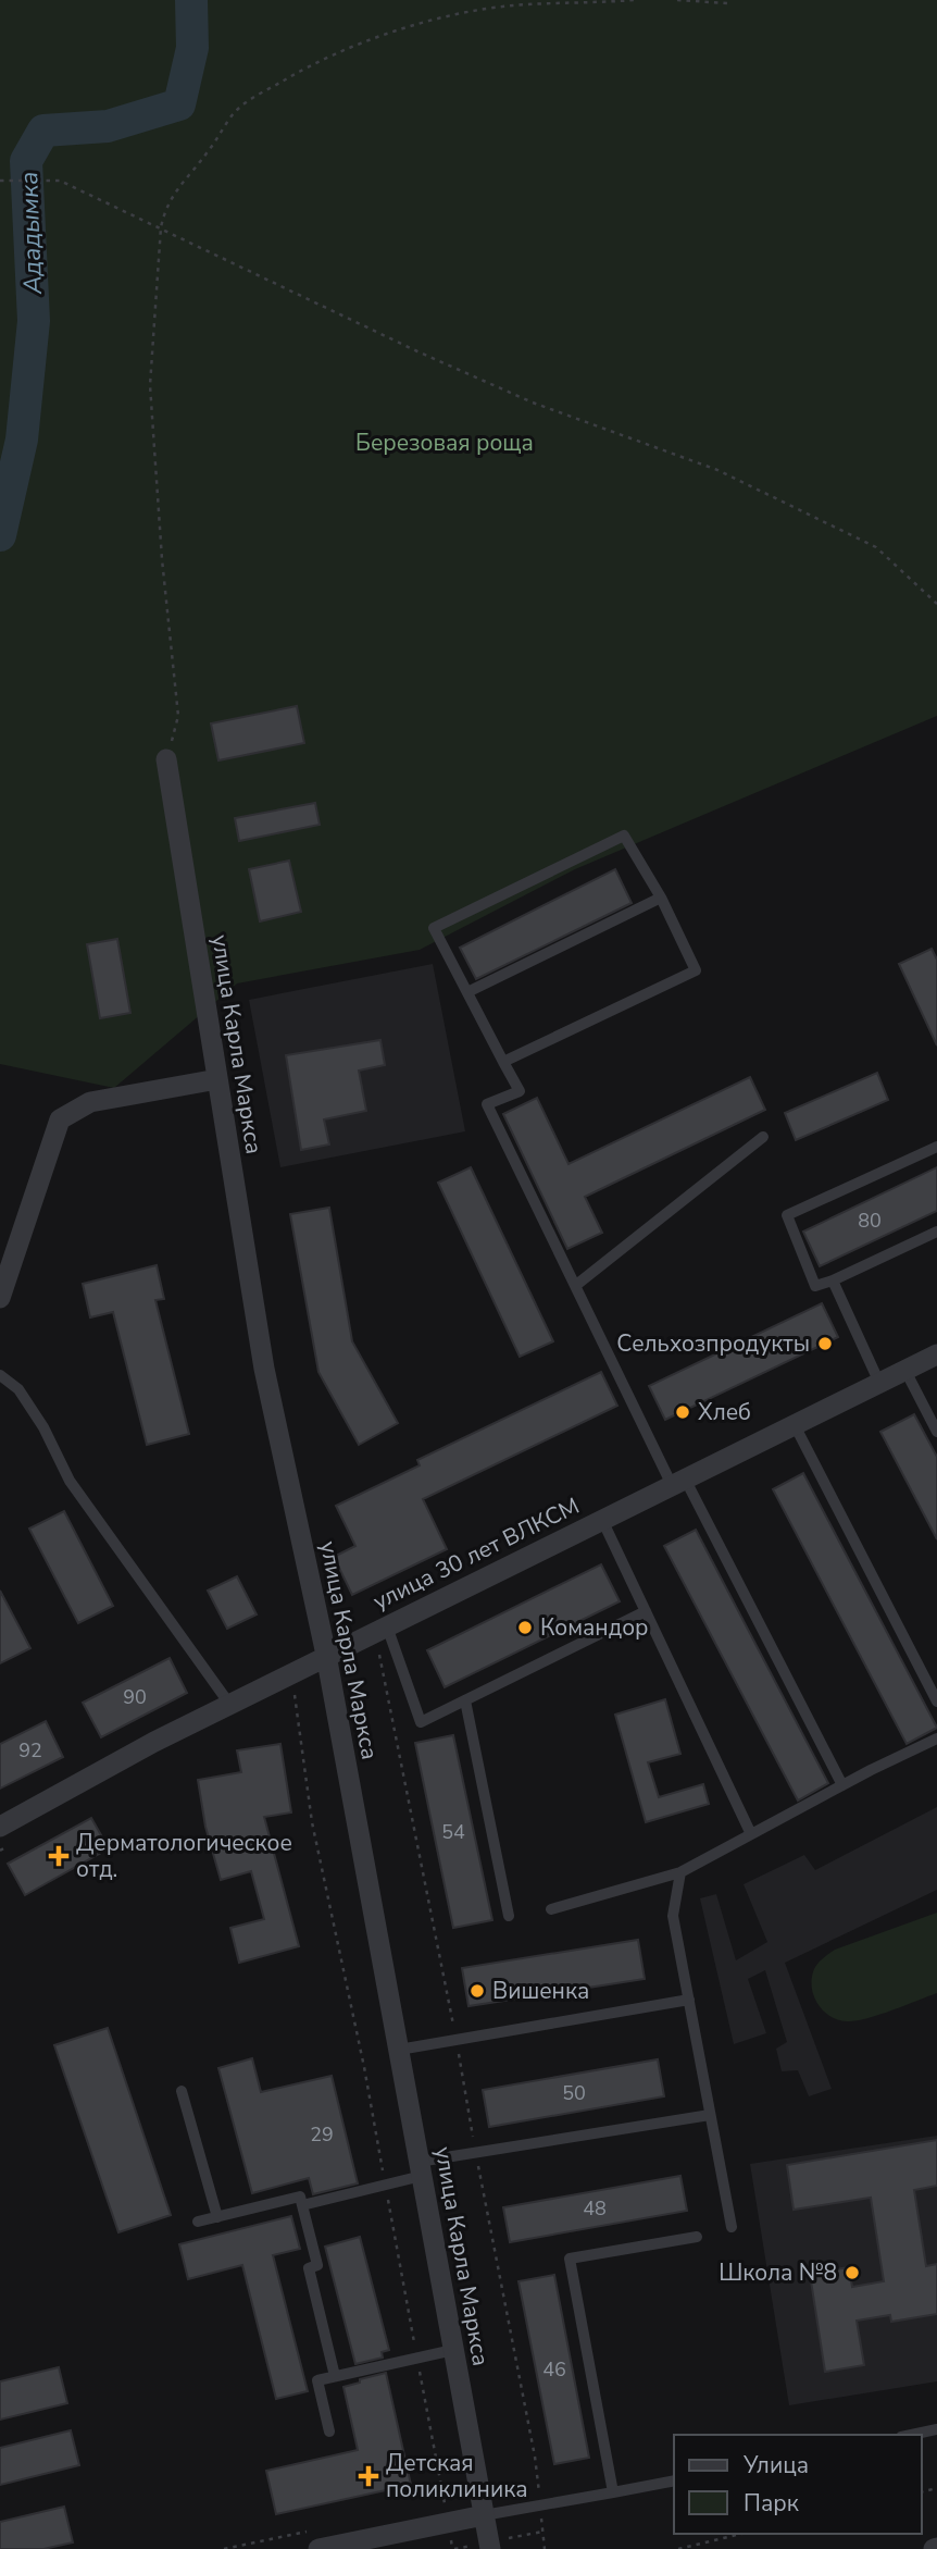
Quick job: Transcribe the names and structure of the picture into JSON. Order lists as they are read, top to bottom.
{
  "streets": {
    "street": ["улица Карла Маркса", "улица 30 лет ВЛКСМ"]
  },
  "crossings": [
    ["улица Карла Маркса", "улица 30 лет ВЛКСМ"]
  ],
  "water": ["Ададымка"],
  "parks": ["Березовая роща"],
  "places": {
    "other": [
      "Сельхозпродукты",
      "Хлеб",
      "Командор",
      "Вишенка",
      "Школа №8"
    ],
    "health": ["Дерматологическое отд.", "Детская поликлиника"]
  },
  "house_numbers": [
    "80",
    "90",
    "92",
    "54",
    "50",
    "29",
    "48",
    "46"
  ],
  "legend": ["Улица", "Парк"]
}
